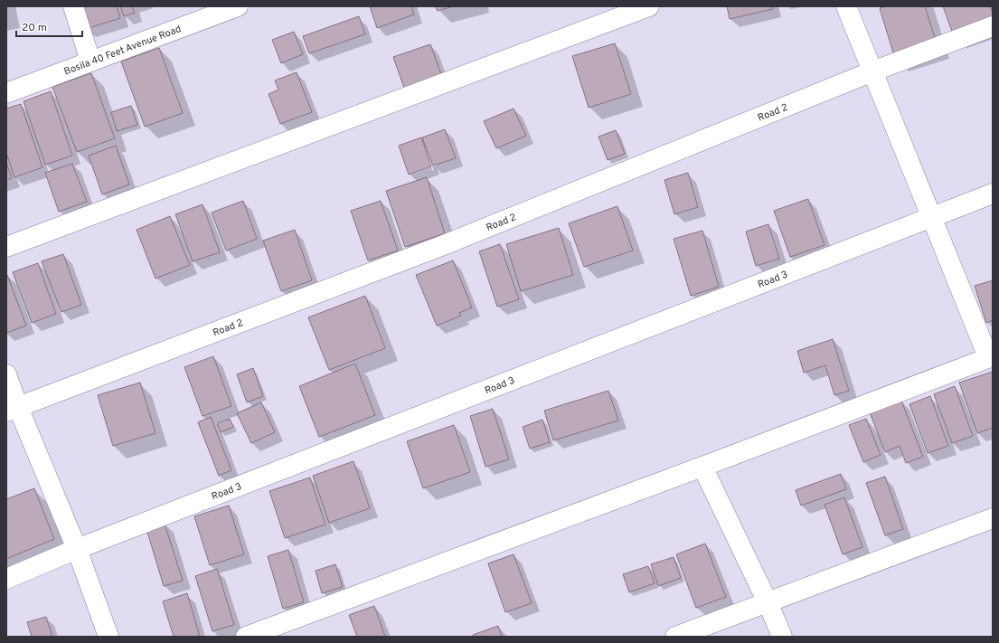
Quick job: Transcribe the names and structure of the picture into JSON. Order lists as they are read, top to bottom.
{
  "streets": {
    "street": ["Bosila 40 Feet Avenue Road", "Road 2", "Road 3"]
  },
  "scale_bar": "20 m"
}
